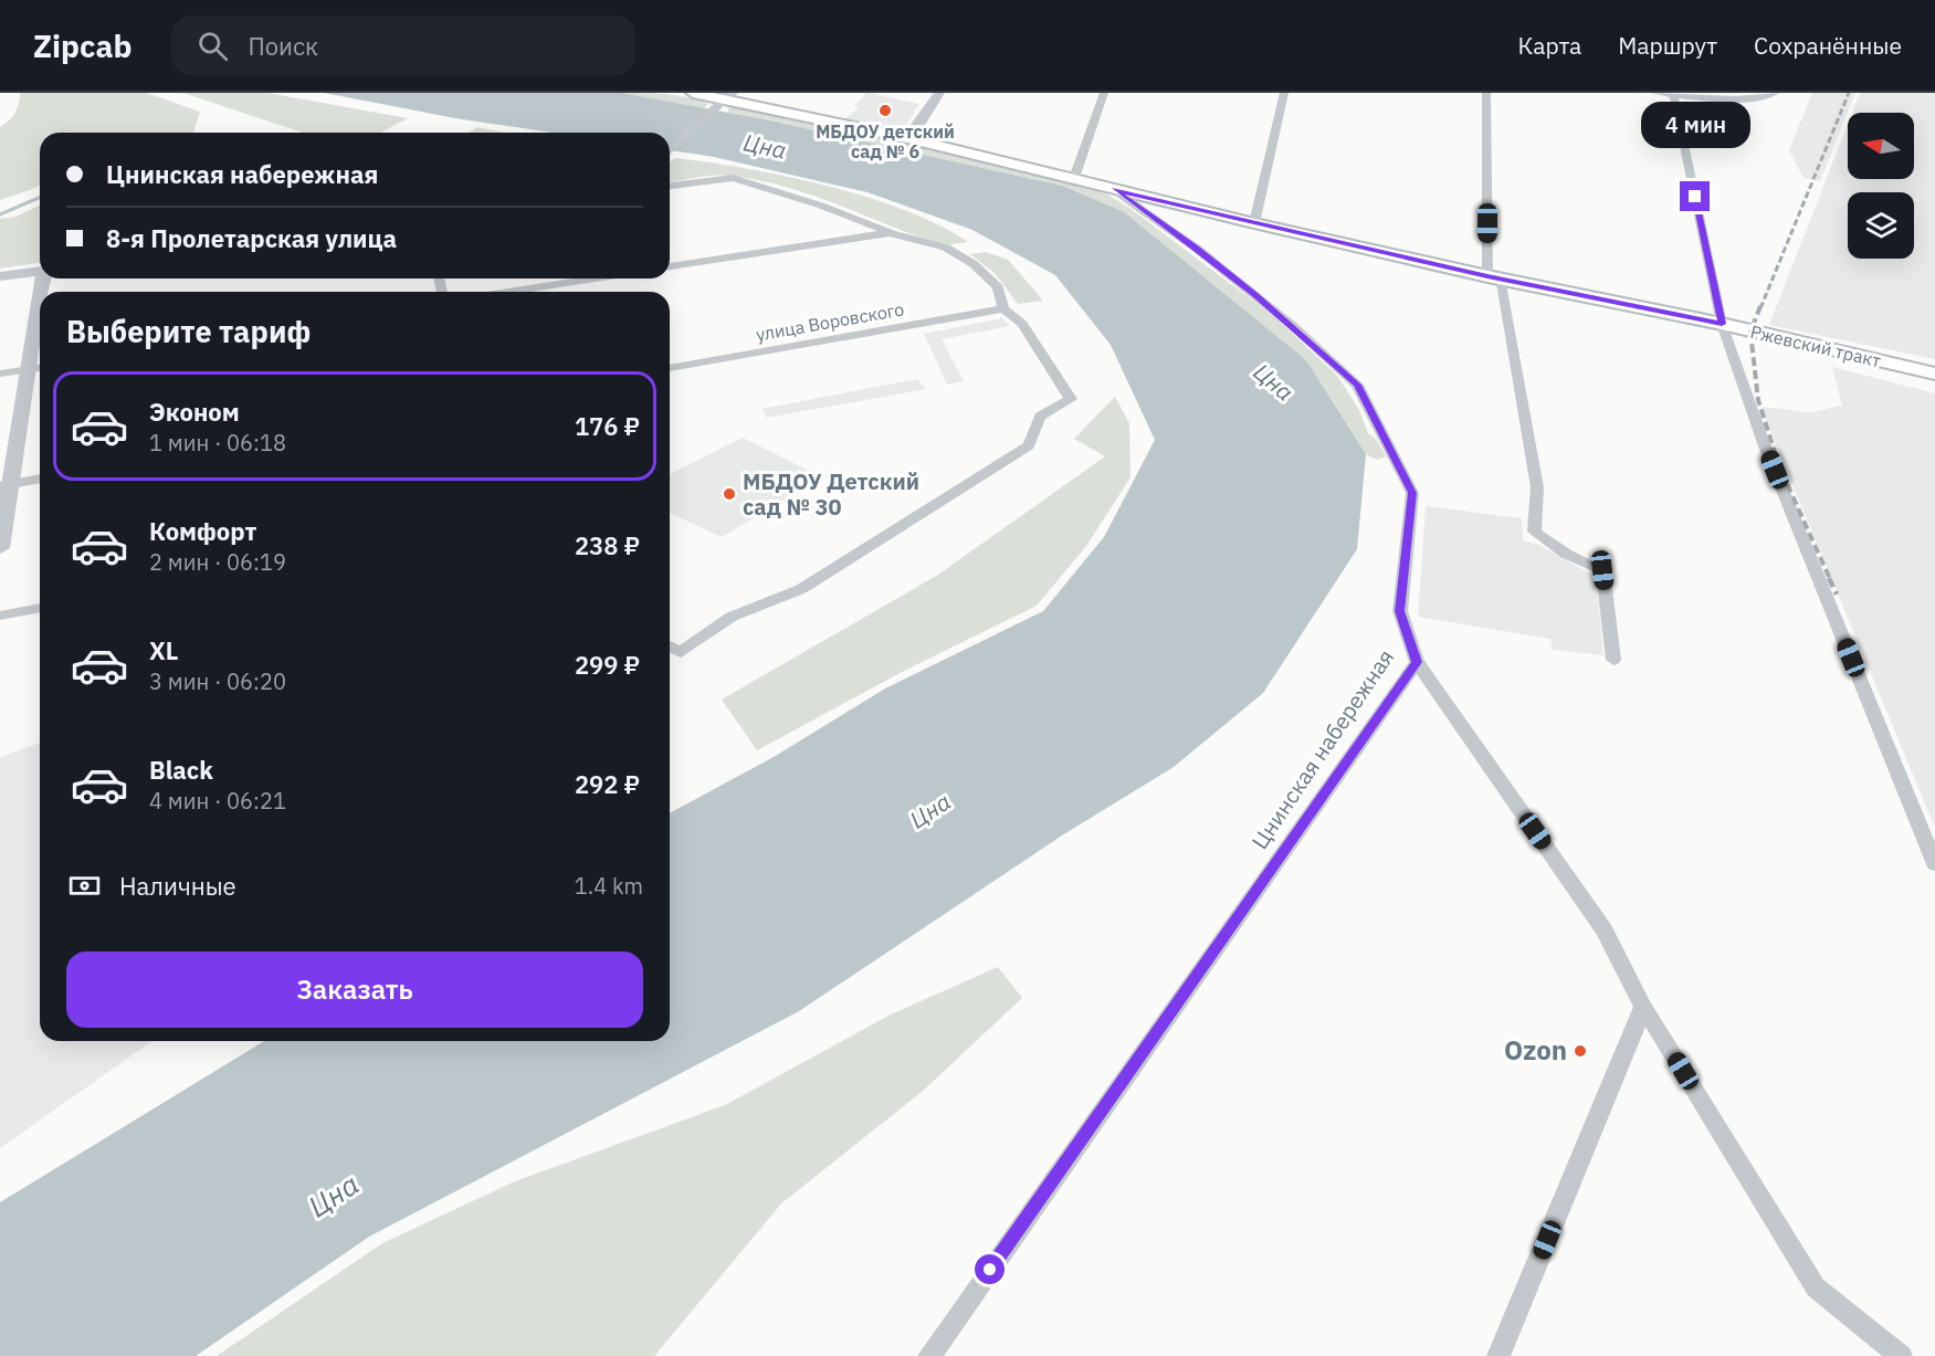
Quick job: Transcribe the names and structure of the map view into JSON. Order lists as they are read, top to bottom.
{
  "streets": {
    "main road": ["Ржевский тракт", "Цнинская набережная"],
    "street": ["улица Воровского"]
  },
  "crossings": [
    ["Ржевский тракт", "Цнинская набережная"]
  ],
  "water": ["Цна"],
  "places": ["МБДОУ детский сад № 6", "МБДОУ Детский сад № 30", "Ozon"],
  "north": "left",
  "page": {
    "header": "Zipcab",
    "search": "Поиск",
    "nav": ["Карта", "Маршрут", "Сохранённые"],
    "bubble": "4 мин",
    "banner": ["Цнинская набережная", "8-я Пролетарская улица"],
    "heading": "Выберите тариф",
    "list": [
      {
        "name": "Эконом",
        "note": "1 мин · 06:18",
        "value": "176 ₽"
      },
      {
        "name": "Комфорт",
        "note": "2 мин · 06:19",
        "value": "238 ₽"
      },
      {
        "name": "XL",
        "note": "3 мин · 06:20",
        "value": "299 ₽"
      },
      {
        "name": "Black",
        "note": "4 мин · 06:21",
        "value": "292 ₽"
      }
    ],
    "pay": ["Наличные", "1.4 km"],
    "buttons": "Заказать"
  }
}
